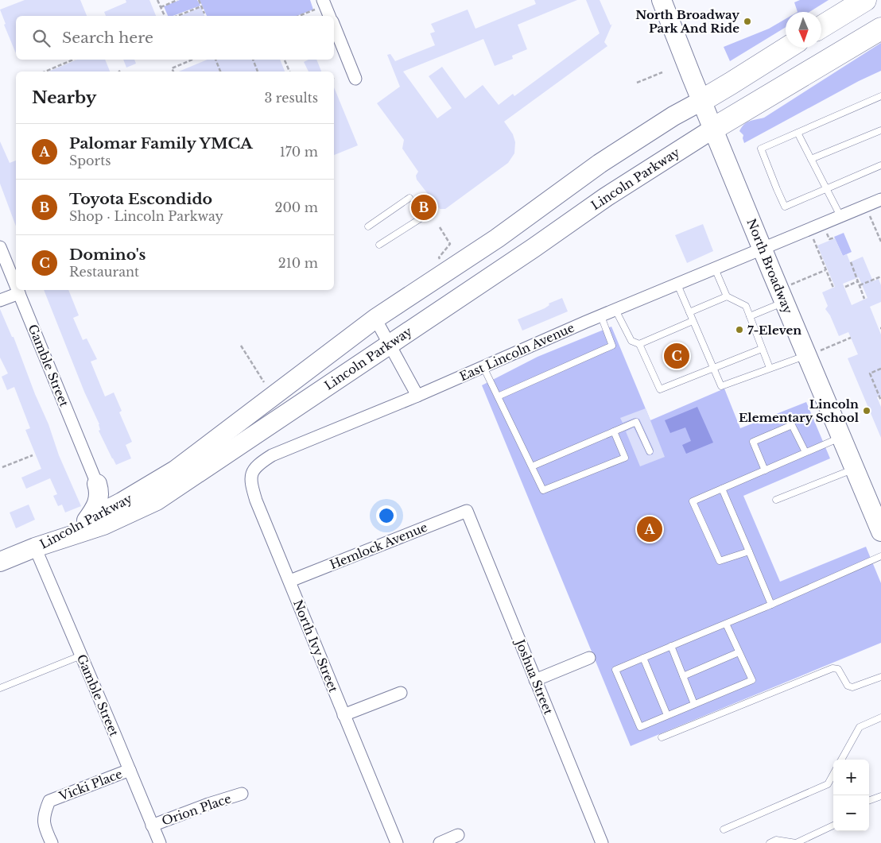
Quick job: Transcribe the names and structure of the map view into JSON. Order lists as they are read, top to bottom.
{
  "streets": {
    "highway": ["Lincoln Parkway"],
    "main road": ["North Broadway"],
    "street": [
      "East Lincoln Avenue",
      "Gamble Street",
      "Hemlock Avenue",
      "North Ivy Street",
      "Joshua Street",
      "Vicki Place",
      "Orion Place"
    ]
  },
  "crossings": [
    ["Lincoln Parkway", "North Broadway"],
    ["Lincoln Parkway", "Gamble Street"],
    ["North Broadway", "East Lincoln Avenue"],
    ["East Lincoln Avenue", "North Ivy Street"],
    ["Gamble Street", "Vicki Place"],
    ["Gamble Street", "Orion Place"],
    ["Hemlock Avenue", "North Ivy Street"],
    ["Hemlock Avenue", "Joshua Street"]
  ],
  "places": ["North Broadway Park And Ride", "7-Eleven", "Lincoln Elementary School"],
  "north": "bottom",
  "page": {
    "search": "Search here",
    "heading": ["Nearby", "3 results"],
    "list": [
      {
        "mark": "A",
        "name": "Palomar Family YMCA",
        "note": "Sports",
        "value": "170 m"
      },
      {
        "mark": "B",
        "name": "Toyota Escondido",
        "note": "Shop · Lincoln Parkway",
        "value": "200 m"
      },
      {
        "mark": "C",
        "name": "Domino's",
        "note": "Restaurant",
        "value": "210 m"
      }
    ],
    "pins": ["B", "C", "A"],
    "map_buttons": ["+", "−"]
  }
}
